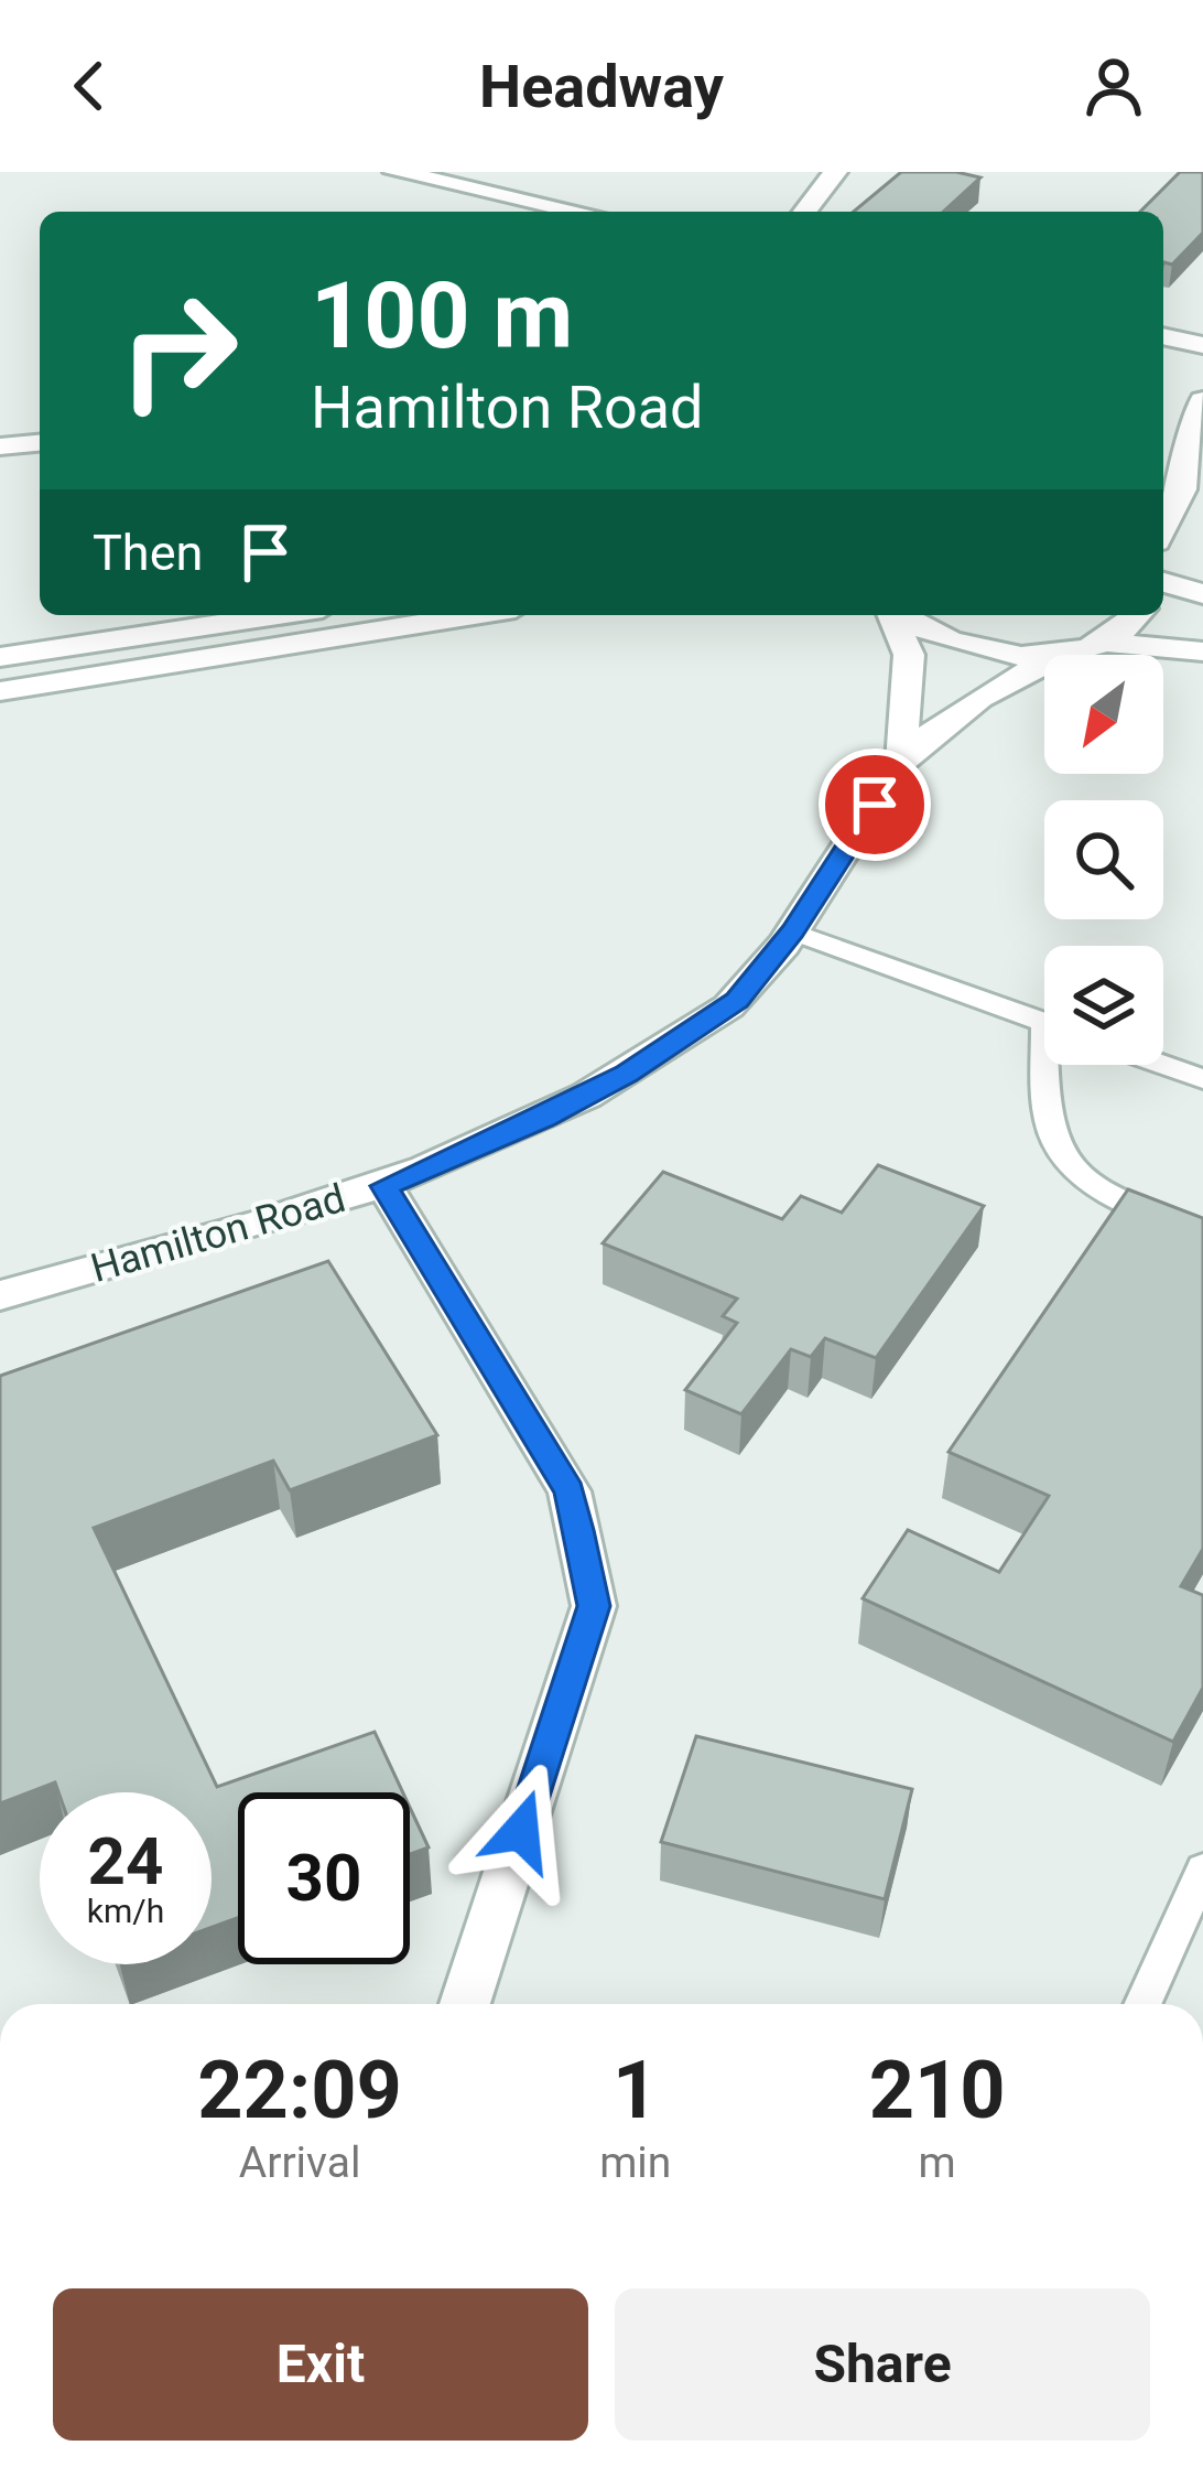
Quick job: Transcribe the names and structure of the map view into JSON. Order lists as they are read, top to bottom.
{
  "streets": {
    "street": ["Hamilton Road"]
  },
  "north": "bottom left",
  "page": {
    "header": "Headway",
    "turn": ["100 m", "Hamilton Road"],
    "then": "Then",
    "speed": "24 km/h",
    "limit": "30",
    "eta": [
      "22:09",
      "Arrival",
      "1",
      "min",
      "210",
      "m"
    ],
    "buttons": ["Exit", "Share"]
  }
}
